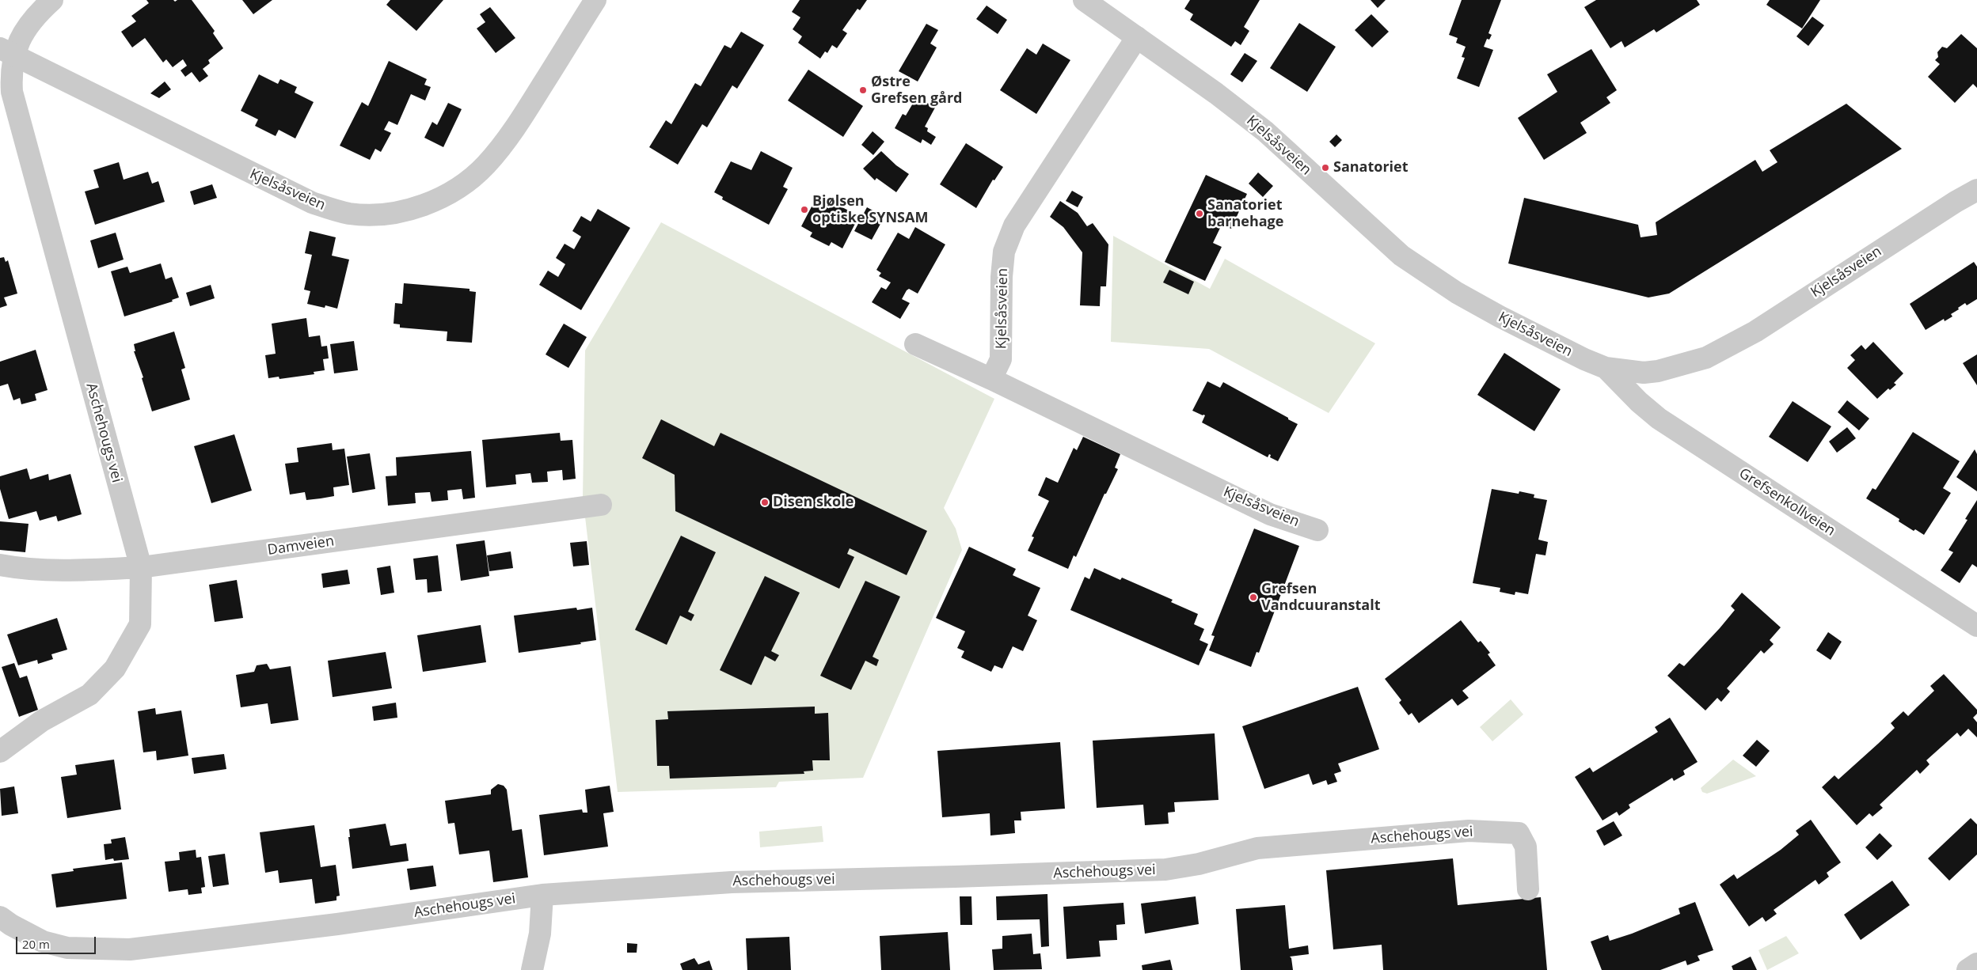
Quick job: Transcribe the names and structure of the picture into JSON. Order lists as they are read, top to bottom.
{
  "streets": {
    "street": [
      "Kjelsåsveien",
      "Aschehougs vei",
      "Grefsenkollveien",
      "Damveien"
    ]
  },
  "crossings": [
    ["Kjelsåsveien", "Aschehougs vei"],
    ["Kjelsåsveien", "Grefsenkollveien"],
    ["Aschehougs vei", "Damveien"]
  ],
  "places": [
    "Østre Grefsen gård",
    "Sanatoriet",
    "Bjølsen optiske SYNSAM",
    "Sanatoriet barnehage",
    "Disen skole",
    "Grefsen Vandcuuranstalt"
  ],
  "scale_bar": "20 m"
}
